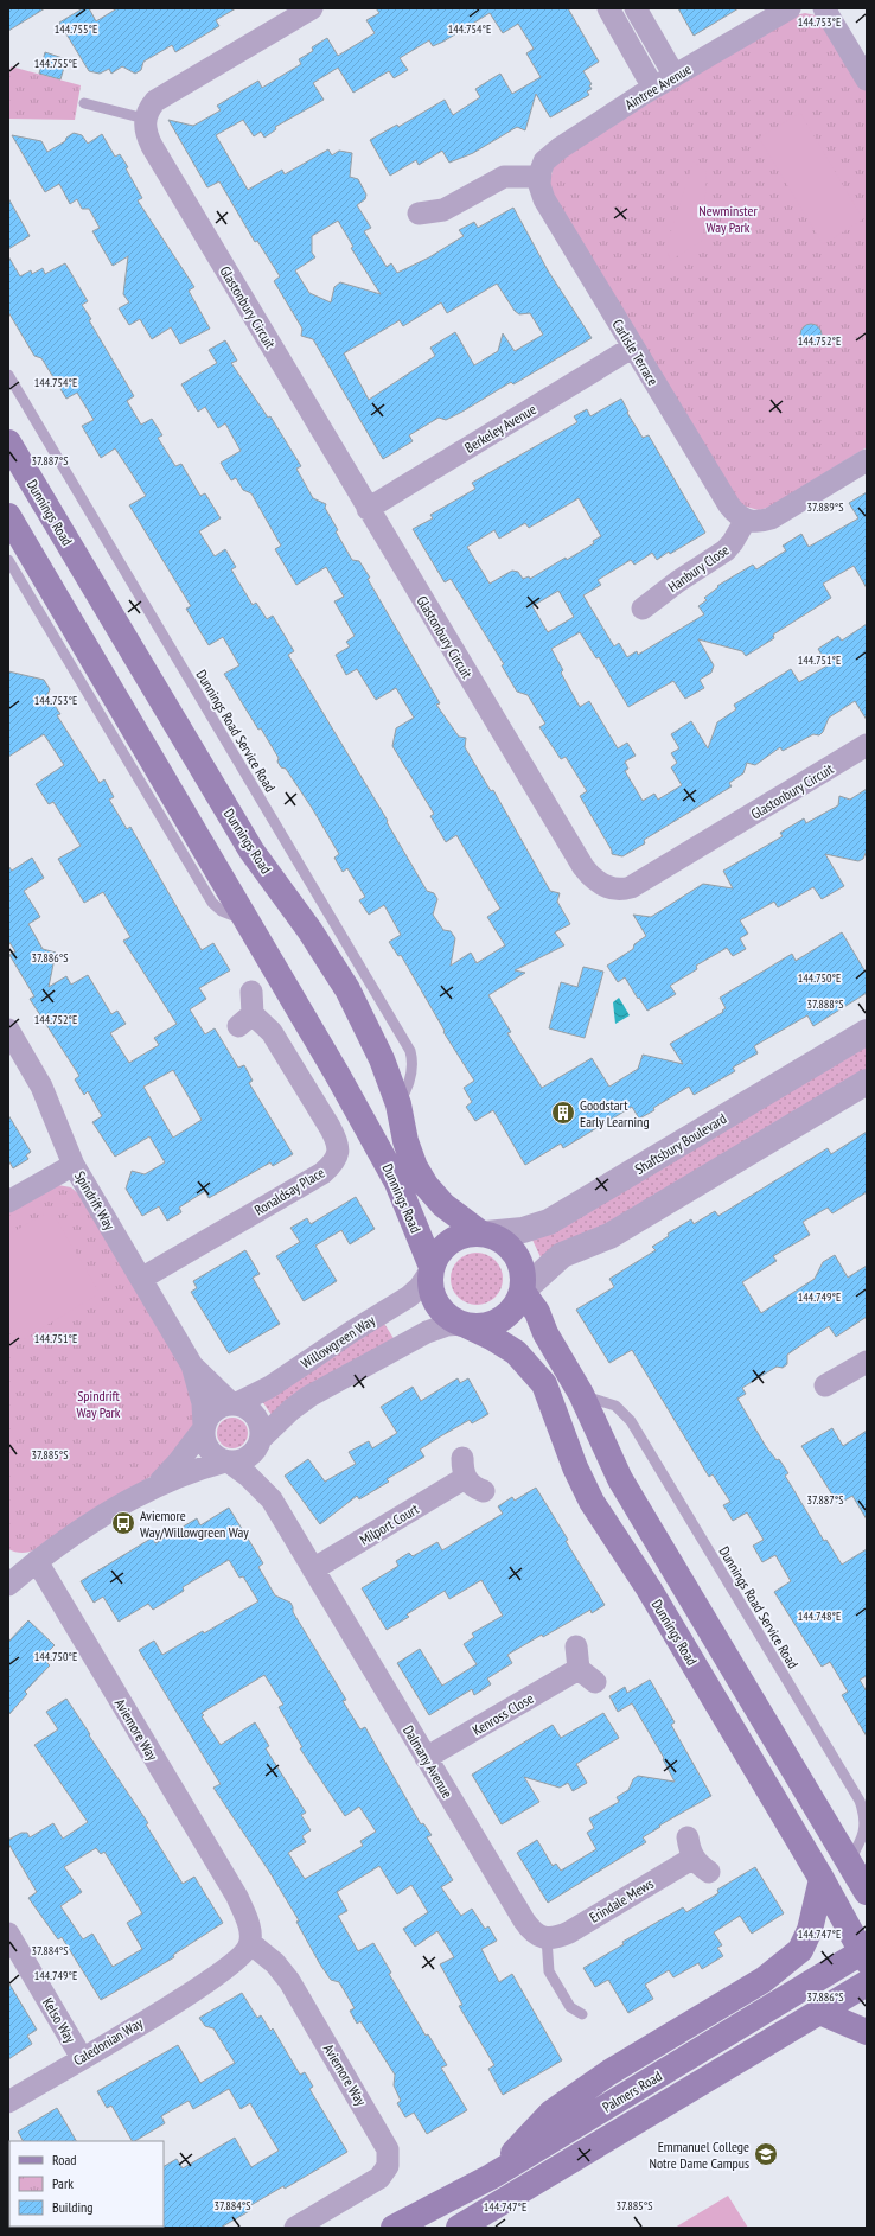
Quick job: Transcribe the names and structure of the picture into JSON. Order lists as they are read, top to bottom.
{
  "streets": {
    "main road": ["Dunnings Road", "Palmers Road"],
    "street": [
      "Aintree Avenue",
      "Glastonbury Circuit",
      "Carlisle Terrace",
      "Berkeley Avenue",
      "Hanbury Close",
      "Shaftsbury Boulevard",
      "Ronaldsay Place",
      "Spindrift Way",
      "Willowgreen Way",
      "Milport Court",
      "Kenross Close",
      "Aviemore Way",
      "Dalmany Avenue",
      "Erindale Mews",
      "Kelso Way",
      "Caledonian Way"
    ],
    "lane": ["Dunnings Road Service Road"]
  },
  "crossings": [
    ["Aintree Avenue", "Carlisle Terrace"],
    ["Glastonbury Circuit", "Berkeley Avenue"],
    ["Carlisle Terrace", "Berkeley Avenue"],
    ["Carlisle Terrace", "Hanbury Close"],
    ["Dunnings Road", "Dunnings Road Service Road"],
    ["Dunnings Road", "Shaftsbury Boulevard"],
    ["Dunnings Road", "Willowgreen Way"],
    ["Dunnings Road", "Palmers Road"],
    ["Shaftsbury Boulevard", "Willowgreen Way"],
    ["Ronaldsay Place", "Spindrift Way"],
    ["Spindrift Way", "Willowgreen Way"],
    ["Spindrift Way", "Dalmany Avenue"],
    ["Willowgreen Way", "Dalmany Avenue"],
    ["Milport Court", "Dalmany Avenue"],
    ["Kenross Close", "Dalmany Avenue"],
    ["Aviemore Way", "Caledonian Way"],
    ["Dalmany Avenue", "Erindale Mews"],
    ["Kelso Way", "Caledonian Way"]
  ],
  "parks": ["Newminster Way Park", "Spindrift Way Park"],
  "places": {
    "building": ["Goodstart Early Learning"],
    "bus stop": ["Aviemore Way/Willowgreen Way"],
    "school or university": ["Emmanuel College Notre Dame Campus"]
  },
  "legend": ["Road", "Park", "Building"],
  "coordinates": [
    "144.753°E",
    "144.755°E",
    "144.754°E",
    "144.752°E",
    "37.887°S",
    "37.889°S",
    "144.751°E",
    "37.886°S",
    "144.750°E",
    "37.888°S",
    "144.749°E",
    "37.885°S",
    "144.748°E",
    "144.747°E",
    "37.884°S"
  ]
}
